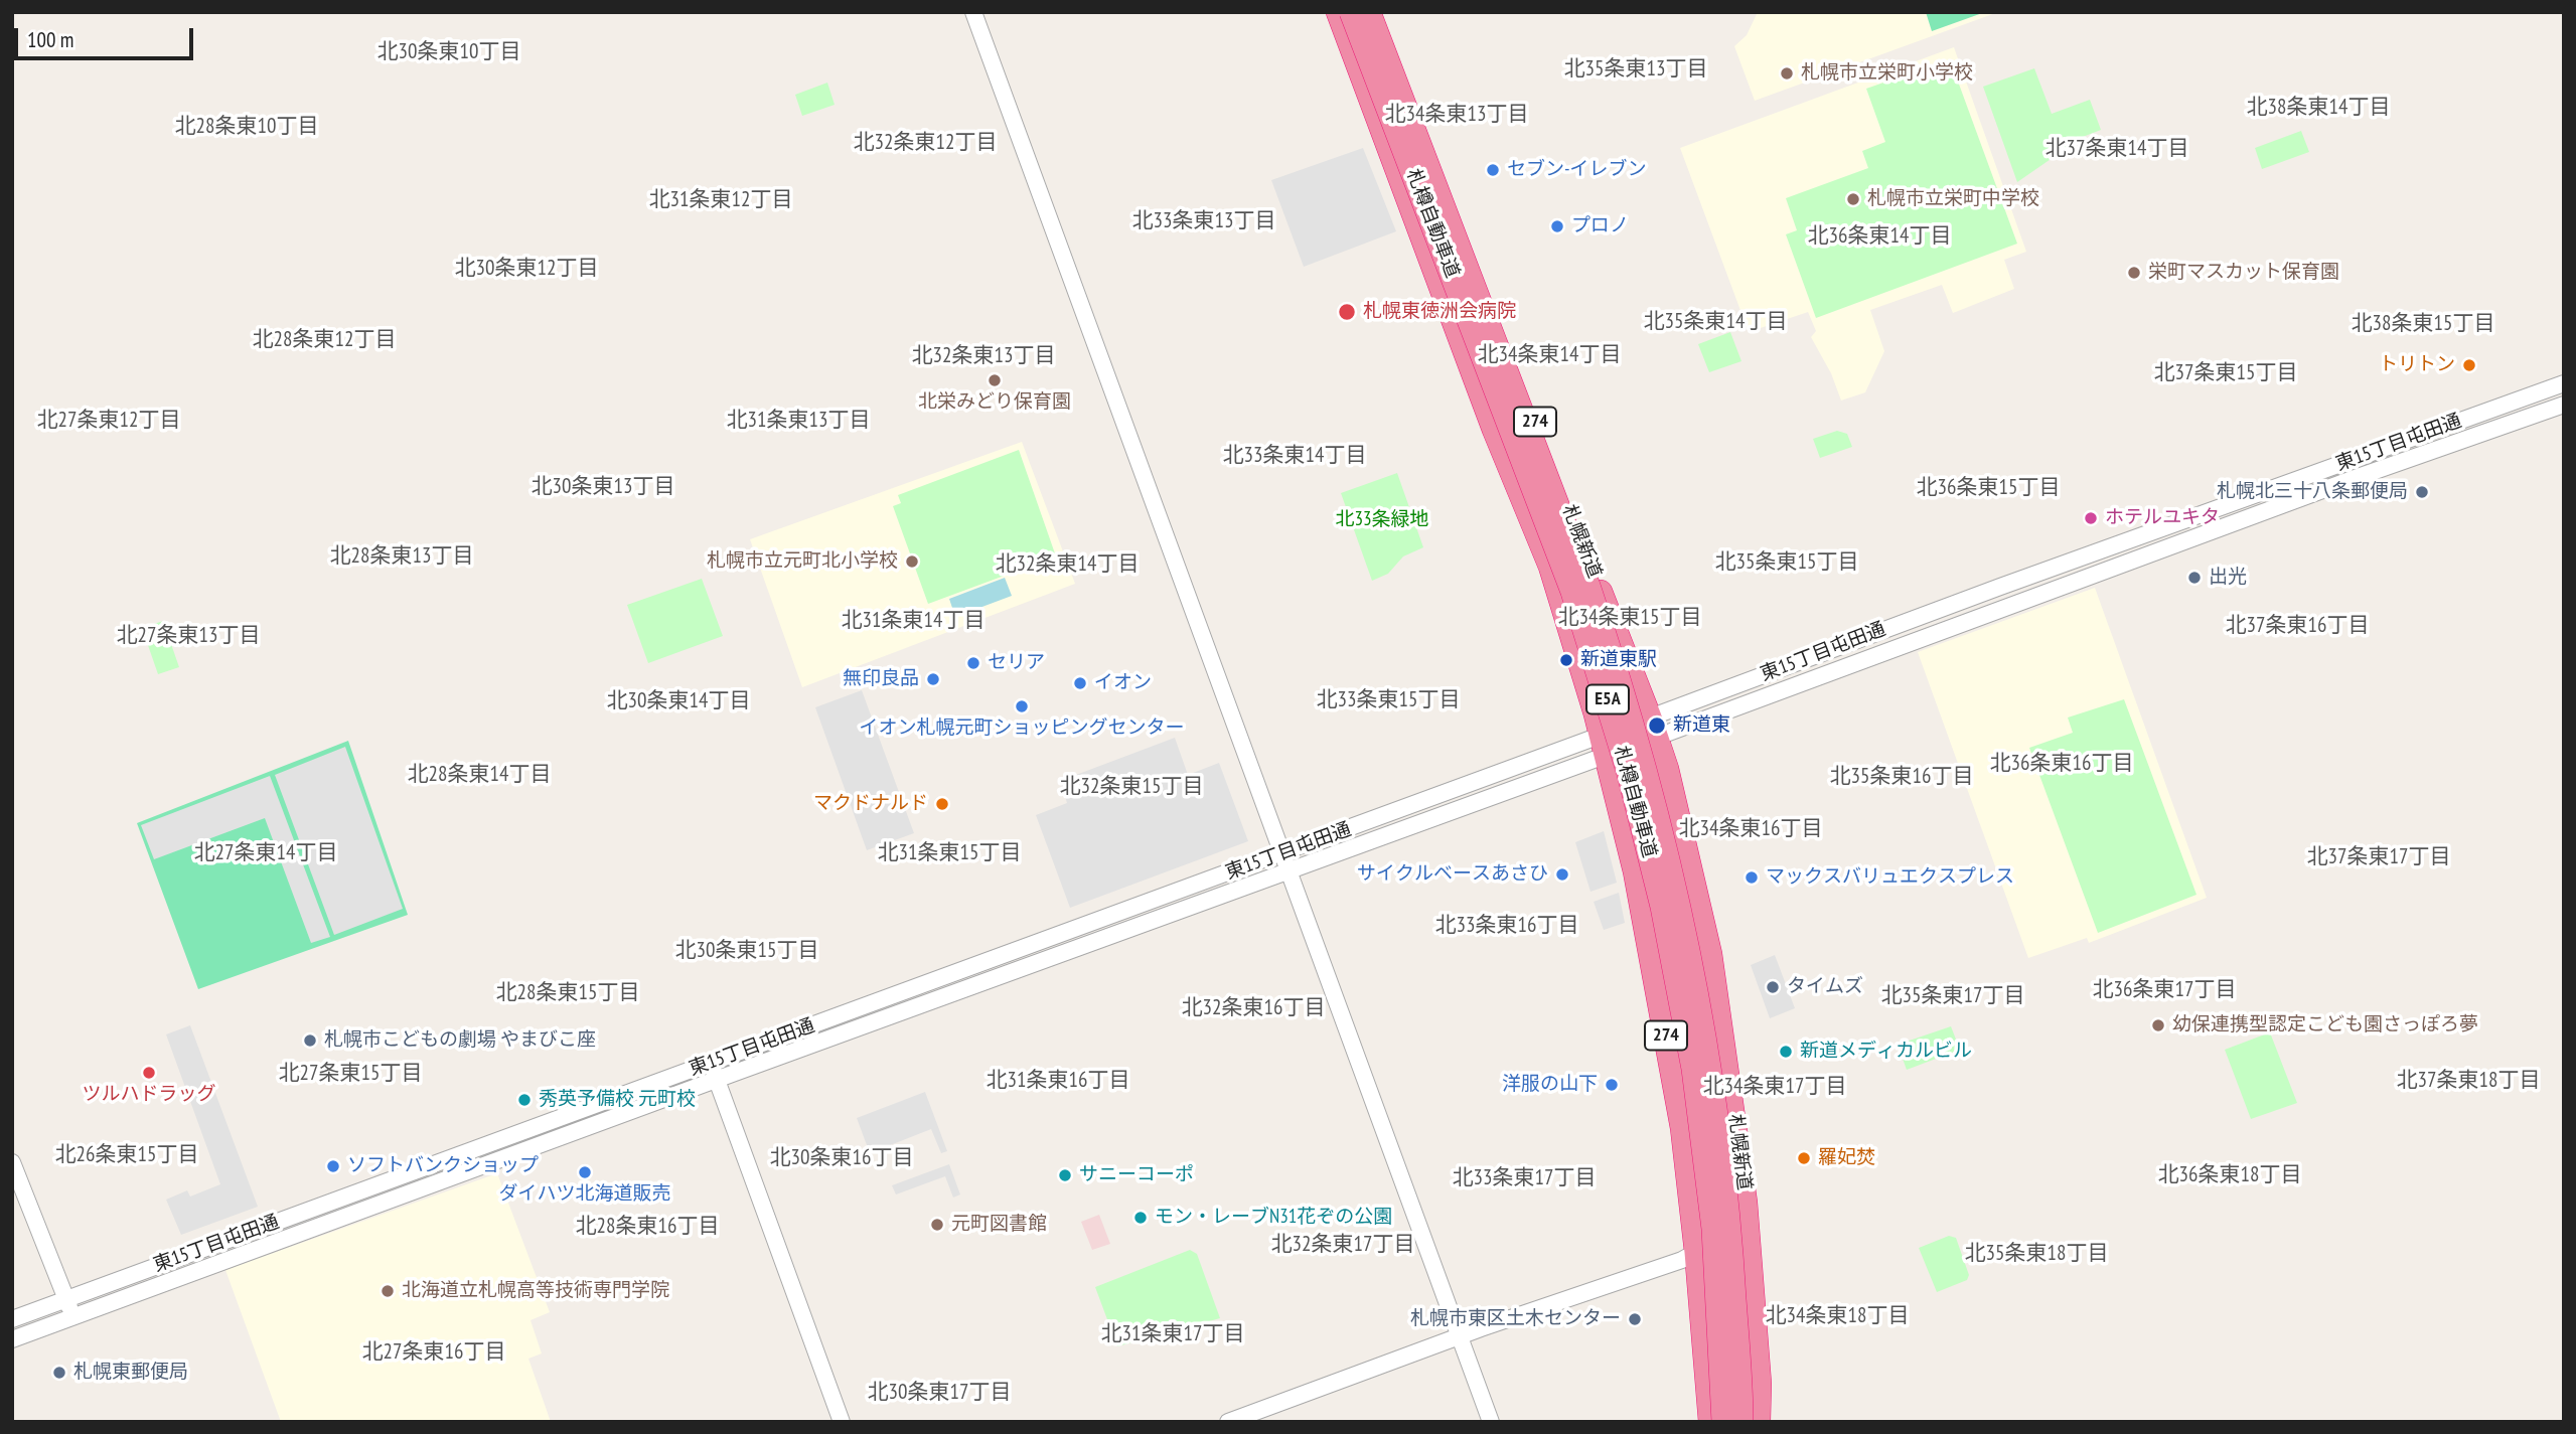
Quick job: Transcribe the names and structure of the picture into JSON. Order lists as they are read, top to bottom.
{
  "streets": {
    "highway": [
      "札樽自動車道",
      "274",
      "札幌新道",
      "E5A"
    ],
    "street": ["東15丁目屯田通"]
  },
  "crossings": [
    ["東15丁目屯田通", "札幌新道"]
  ],
  "districts": [
    "北30条東10丁目",
    "北35条東13丁目",
    "北38条東14丁目",
    "北34条東13丁目",
    "北28条東10丁目",
    "北32条東12丁目",
    "北37条東14丁目",
    "北31条東12丁目",
    "北33条東13丁目",
    "北36条東14丁目",
    "北30条東12丁目",
    "北35条東14丁目",
    "北38条東15丁目",
    "北28条東12丁目",
    "北34条東14丁目",
    "北32条東13丁目",
    "北37条東15丁目",
    "北27条東12丁目",
    "北31条東13丁目",
    "北33条東14丁目",
    "北30条東13丁目",
    "北36条東15丁目",
    "北28条東13丁目",
    "北35条東15丁目",
    "北32条東14丁目",
    "北34条東15丁目",
    "北31条東14丁目",
    "北37条東16丁目",
    "北27条東13丁目",
    "北33条東15丁目",
    "北30条東14丁目",
    "北36条東16丁目",
    "北28条東14丁目",
    "北35条東16丁目",
    "北32条東15丁目",
    "北34条東16丁目",
    "北27条東14丁目",
    "北31条東15丁目",
    "北37条東17丁目",
    "北33条東16丁目",
    "北30条東15丁目",
    "北36条東17丁目",
    "北28条東15丁目",
    "北35条東17丁目",
    "北32条東16丁目",
    "北27条東15丁目",
    "北31条東16丁目",
    "北37条東18丁目",
    "北34条東17丁目",
    "北26条東15丁目",
    "北30条東16丁目",
    "北36条東18丁目",
    "北33条東17丁目",
    "北28条東16丁目",
    "北32条東17丁目",
    "北35条東18丁目",
    "北34条東18丁目",
    "北31条東17丁目",
    "北27条東16丁目",
    "北30条東17丁目"
  ],
  "parks": ["北33条緑地"],
  "places": [
    "札幌市立栄町小学校",
    "セブン-イレブン",
    "札幌市立栄町中学校",
    "プロノ",
    "栄町マスカット保育園",
    "札幌東徳洲会病院",
    "トリトン",
    "北栄みどり保育園",
    "札幌北三十八条郵便局",
    "ホテルユキタ",
    "札幌市立元町北小学校",
    "出光",
    "新道東駅",
    "セリア",
    "無印良品",
    "イオン",
    "イオン札幌元町ショッピングセンター",
    "新道東",
    "マクドナルド",
    "サイクルベースあさひ",
    "マックスバリュエクスプレス",
    "タイムズ",
    "幼保連携型認定こども園さっぽろ夢",
    "札幌市こどもの劇場 やまびこ座",
    "新道メディカルビル",
    "ツルハドラッグ",
    "洋服の山下",
    "秀英予備校 元町校",
    "羅妃焚",
    "ソフトバンクショップ",
    "ダイハツ北海道販売",
    "サニーコーポ",
    "モン・レーブN31花ぞの公園",
    "元町図書館",
    "北海道立札幌高等技術専門学院",
    "札幌市東区土木センター",
    "札幌東郵便局"
  ],
  "scale_bar": "100 m"
}
